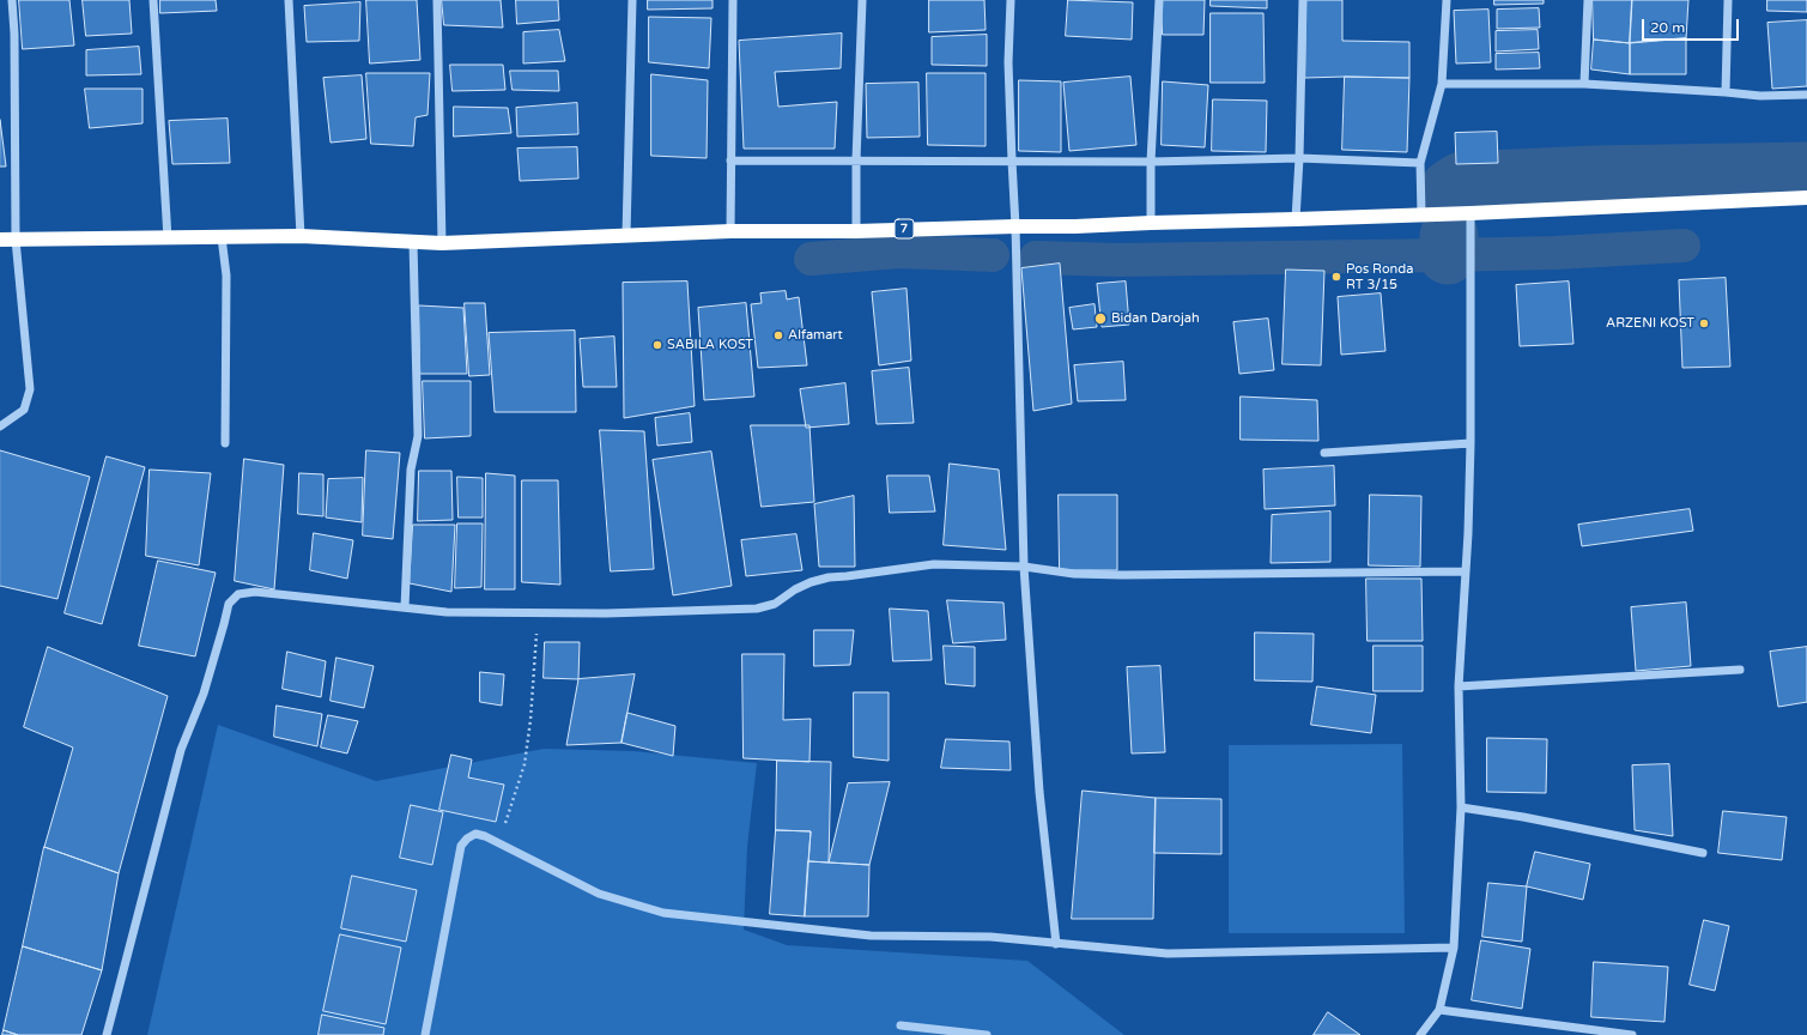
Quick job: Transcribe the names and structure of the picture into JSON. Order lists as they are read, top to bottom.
{
  "streets": {
    "highway": ["7"]
  },
  "places": [
    "Pos Ronda RT 3/15",
    "Bidan Darojah",
    "ARZENI KOST",
    "Alfamart",
    "SABILA KOST"
  ],
  "scale_bar": "20 m"
}
